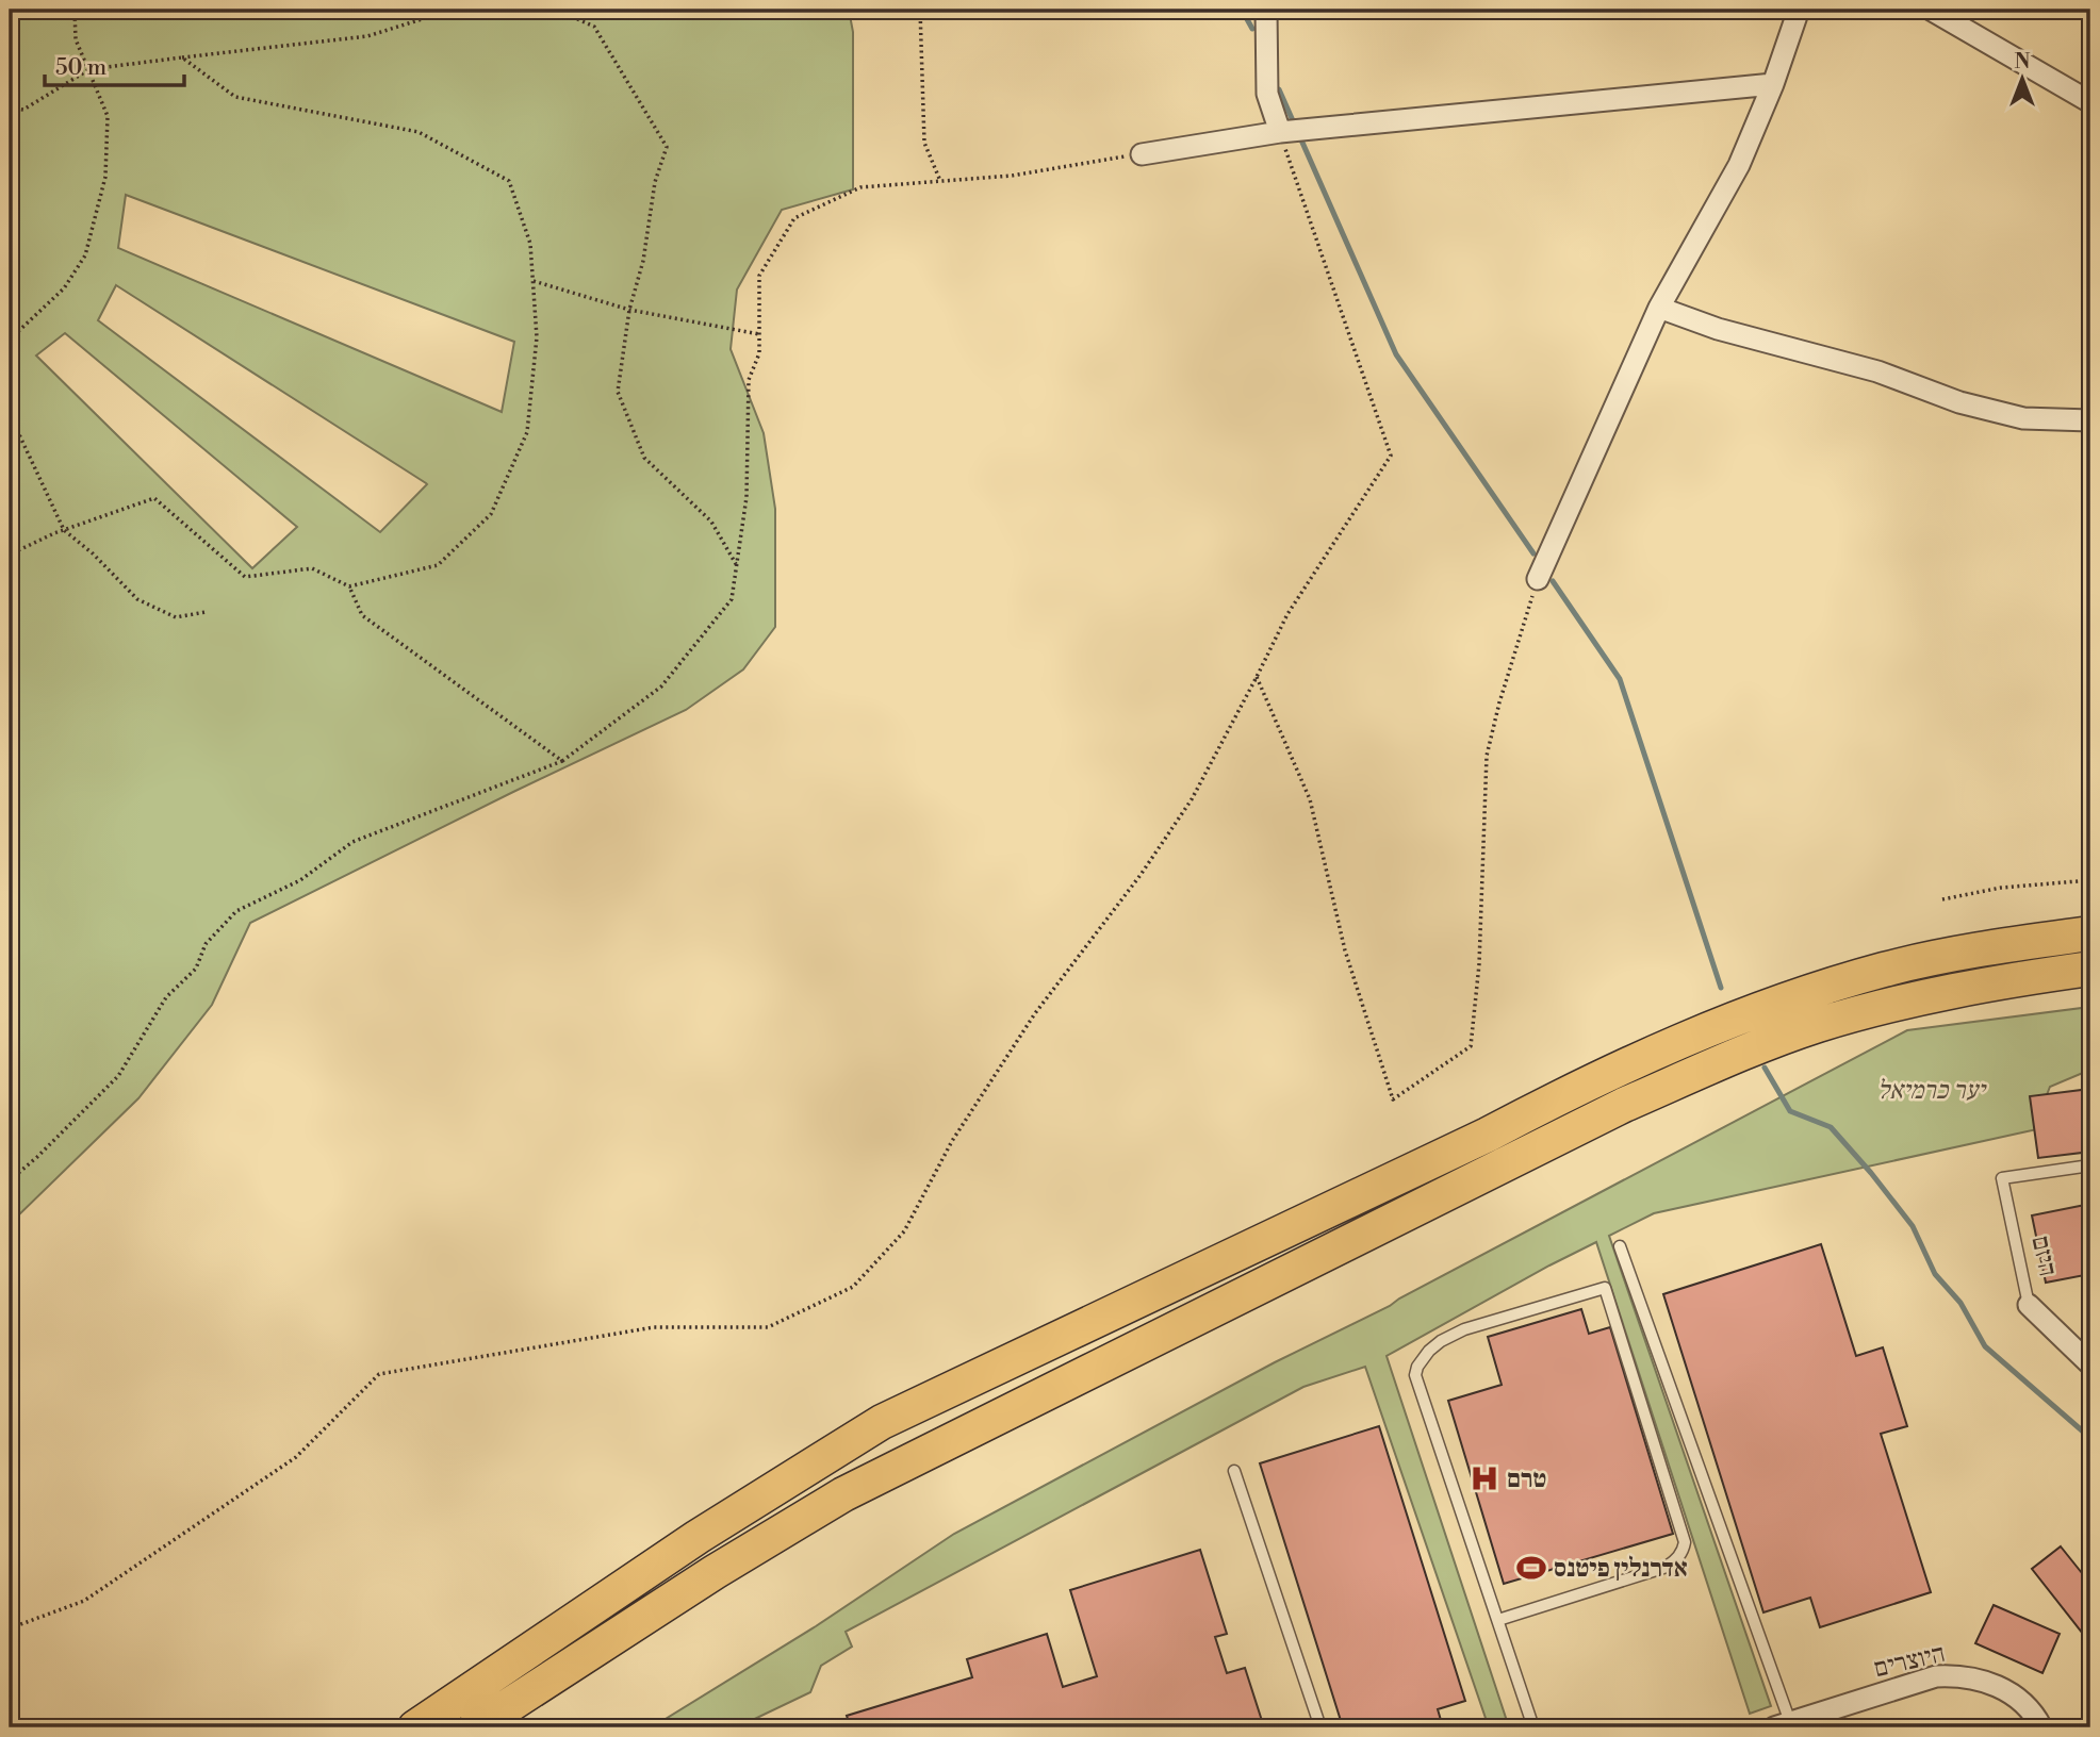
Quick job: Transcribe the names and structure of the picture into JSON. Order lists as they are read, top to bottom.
{
  "streets": {
    "street": ["היזם", "היוצרים"]
  },
  "parks": ["יער כרמיאל"],
  "places": {
    "hospital": ["טרם"],
    "sports": ["אדרנלין פיטנס"]
  },
  "scale_bar": "50 m",
  "north": "top"
}
